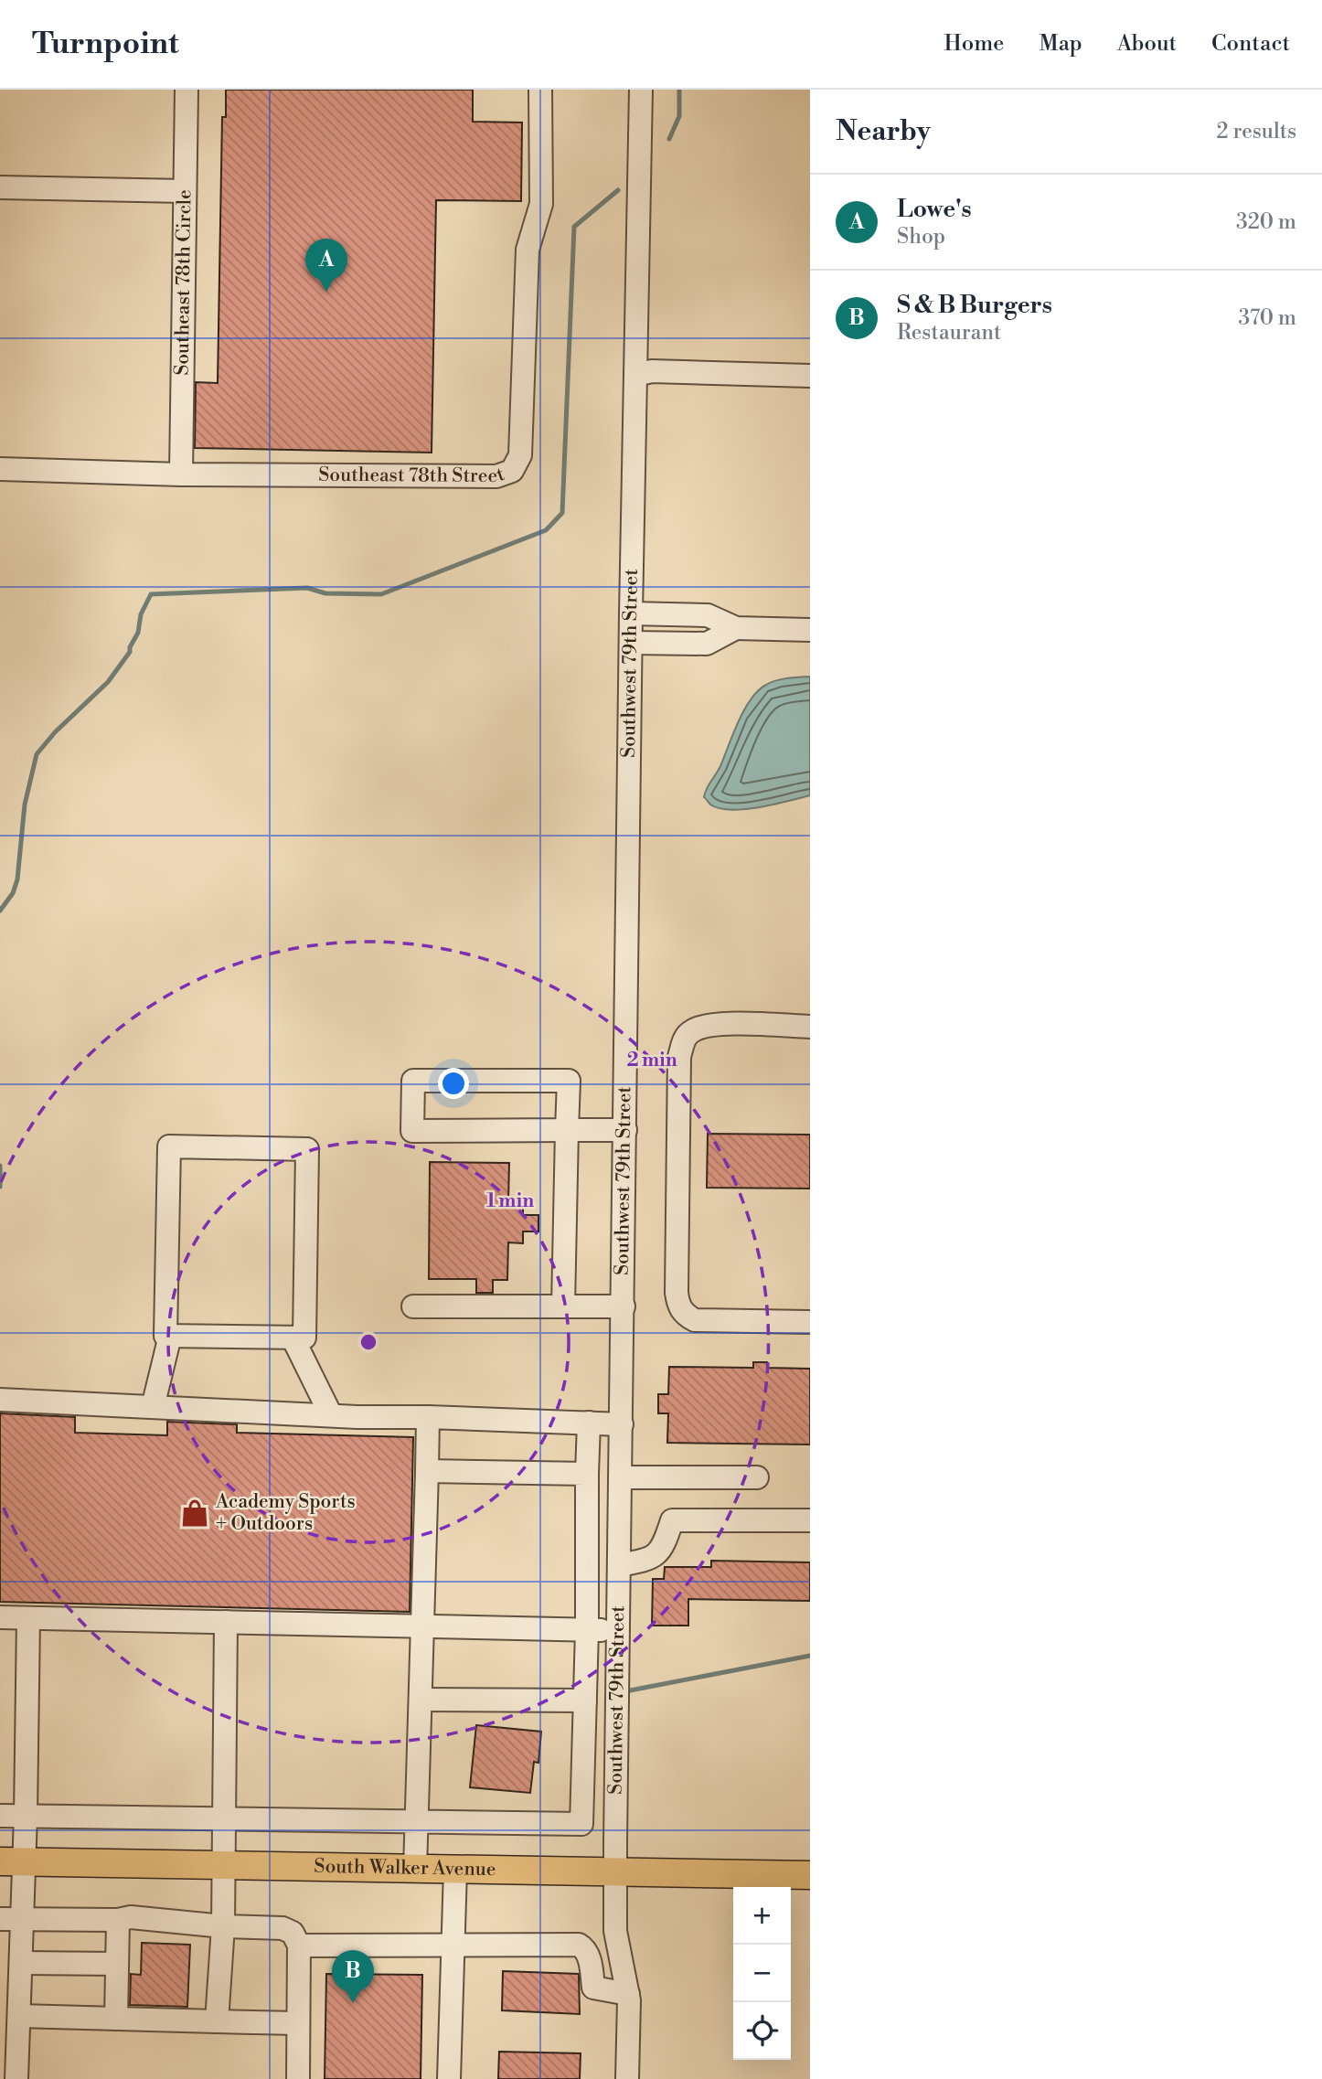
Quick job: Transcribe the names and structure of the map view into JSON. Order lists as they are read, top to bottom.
{
  "streets": {
    "main road": ["South Walker Avenue"],
    "street": ["Southeast 78th Circle", "Southeast 78th Street", "Southwest 79th Street"]
  },
  "crossings": [
    ["Southeast 78th Circle", "Southeast 78th Street"],
    ["Southwest 79th Street", "South Walker Avenue"]
  ],
  "places": {
    "shop": ["Academy Sports + Outdoors"]
  },
  "page": {
    "header": "Turnpoint",
    "nav": [
      "Home",
      "Map",
      "About",
      "Contact"
    ],
    "heading": ["Nearby", "2 results"],
    "list": [
      {
        "mark": "A",
        "name": "Lowe's",
        "note": "Shop",
        "value": "320 m"
      },
      {
        "mark": "B",
        "name": "S & B Burgers",
        "note": "Restaurant",
        "value": "370 m"
      }
    ],
    "pins": ["A", "B"],
    "map_buttons": ["+", "−"]
  },
  "rings": ["2 min", "1 min"]
}
